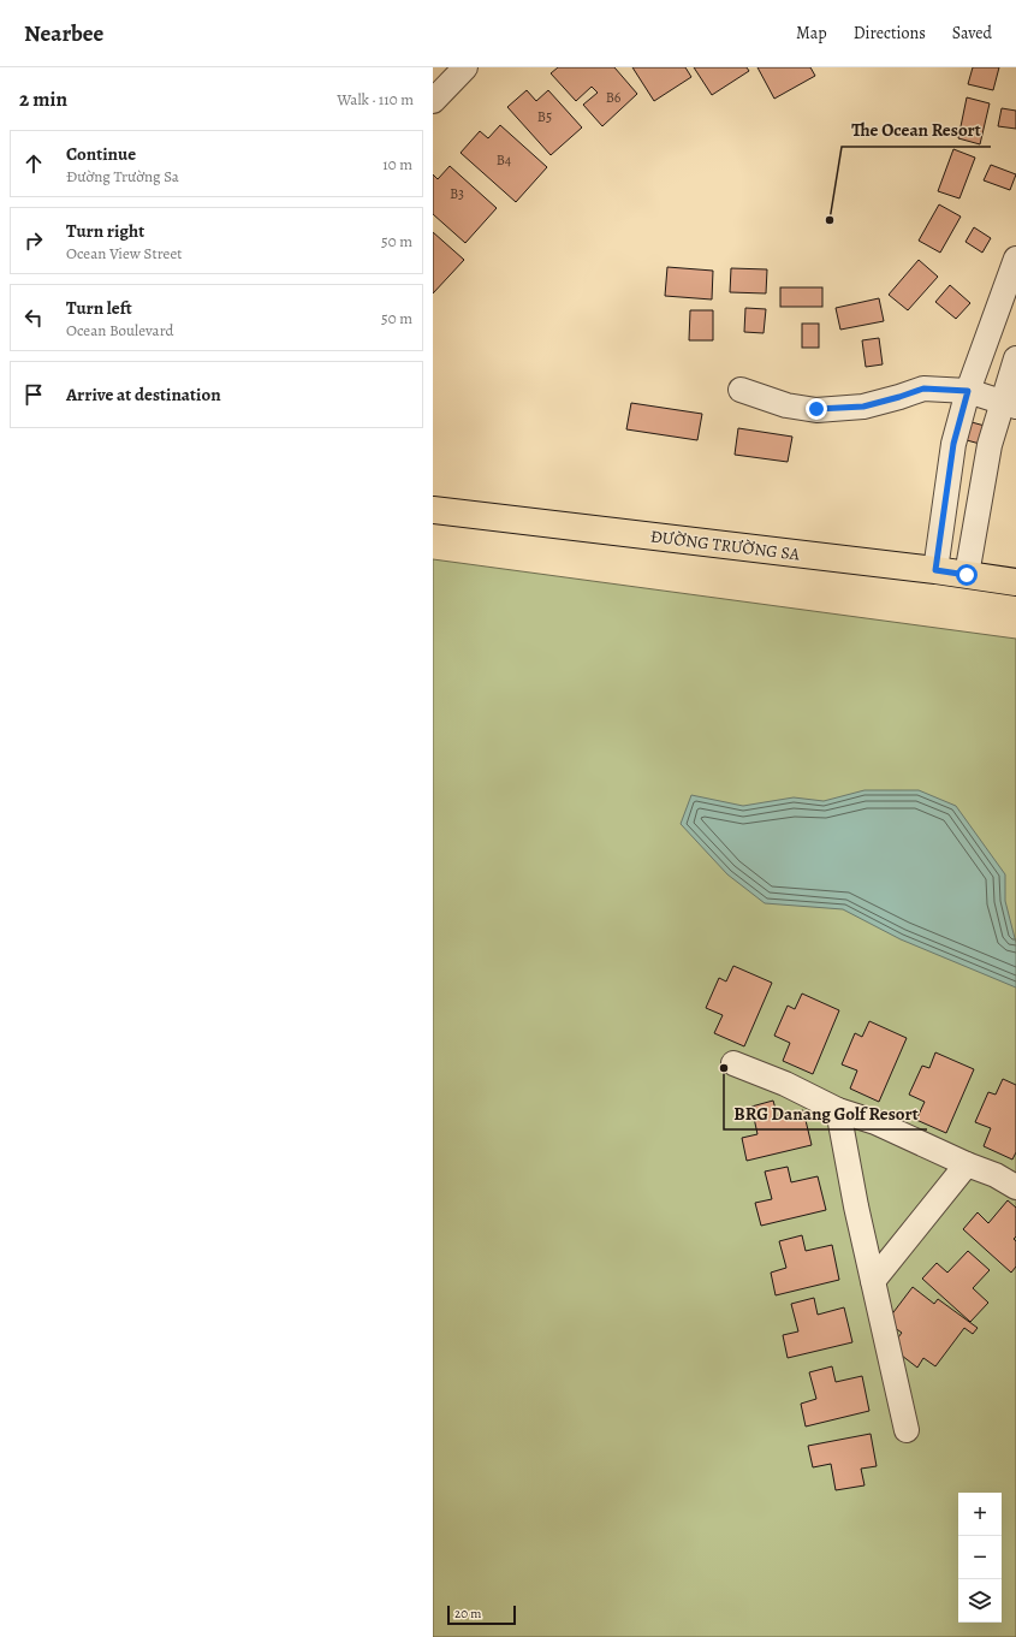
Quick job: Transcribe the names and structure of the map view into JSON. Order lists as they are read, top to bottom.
{
  "streets": {
    "main road": ["ĐƯỜNG TRƯỜNG SA"]
  },
  "places": ["The Ocean Resort", "BRG Danang Golf Resort"],
  "house_numbers": [
    "B6",
    "B5",
    "B4",
    "B3"
  ],
  "scale_bar": "20 m",
  "page": {
    "header": "Nearbee",
    "nav": ["Map", "Directions", "Saved"],
    "heading": ["2 min", "Walk · 110 m"],
    "list": [
      ["Continue", "Đường Trường Sa", "10 m"],
      ["Turn right", "Ocean View Street", "50 m"],
      ["Turn left", "Ocean Boulevard", "50 m"],
      "Arrive at destination"
    ],
    "map_buttons": ["+", "−"],
    "scale": "20 m"
  }
}
